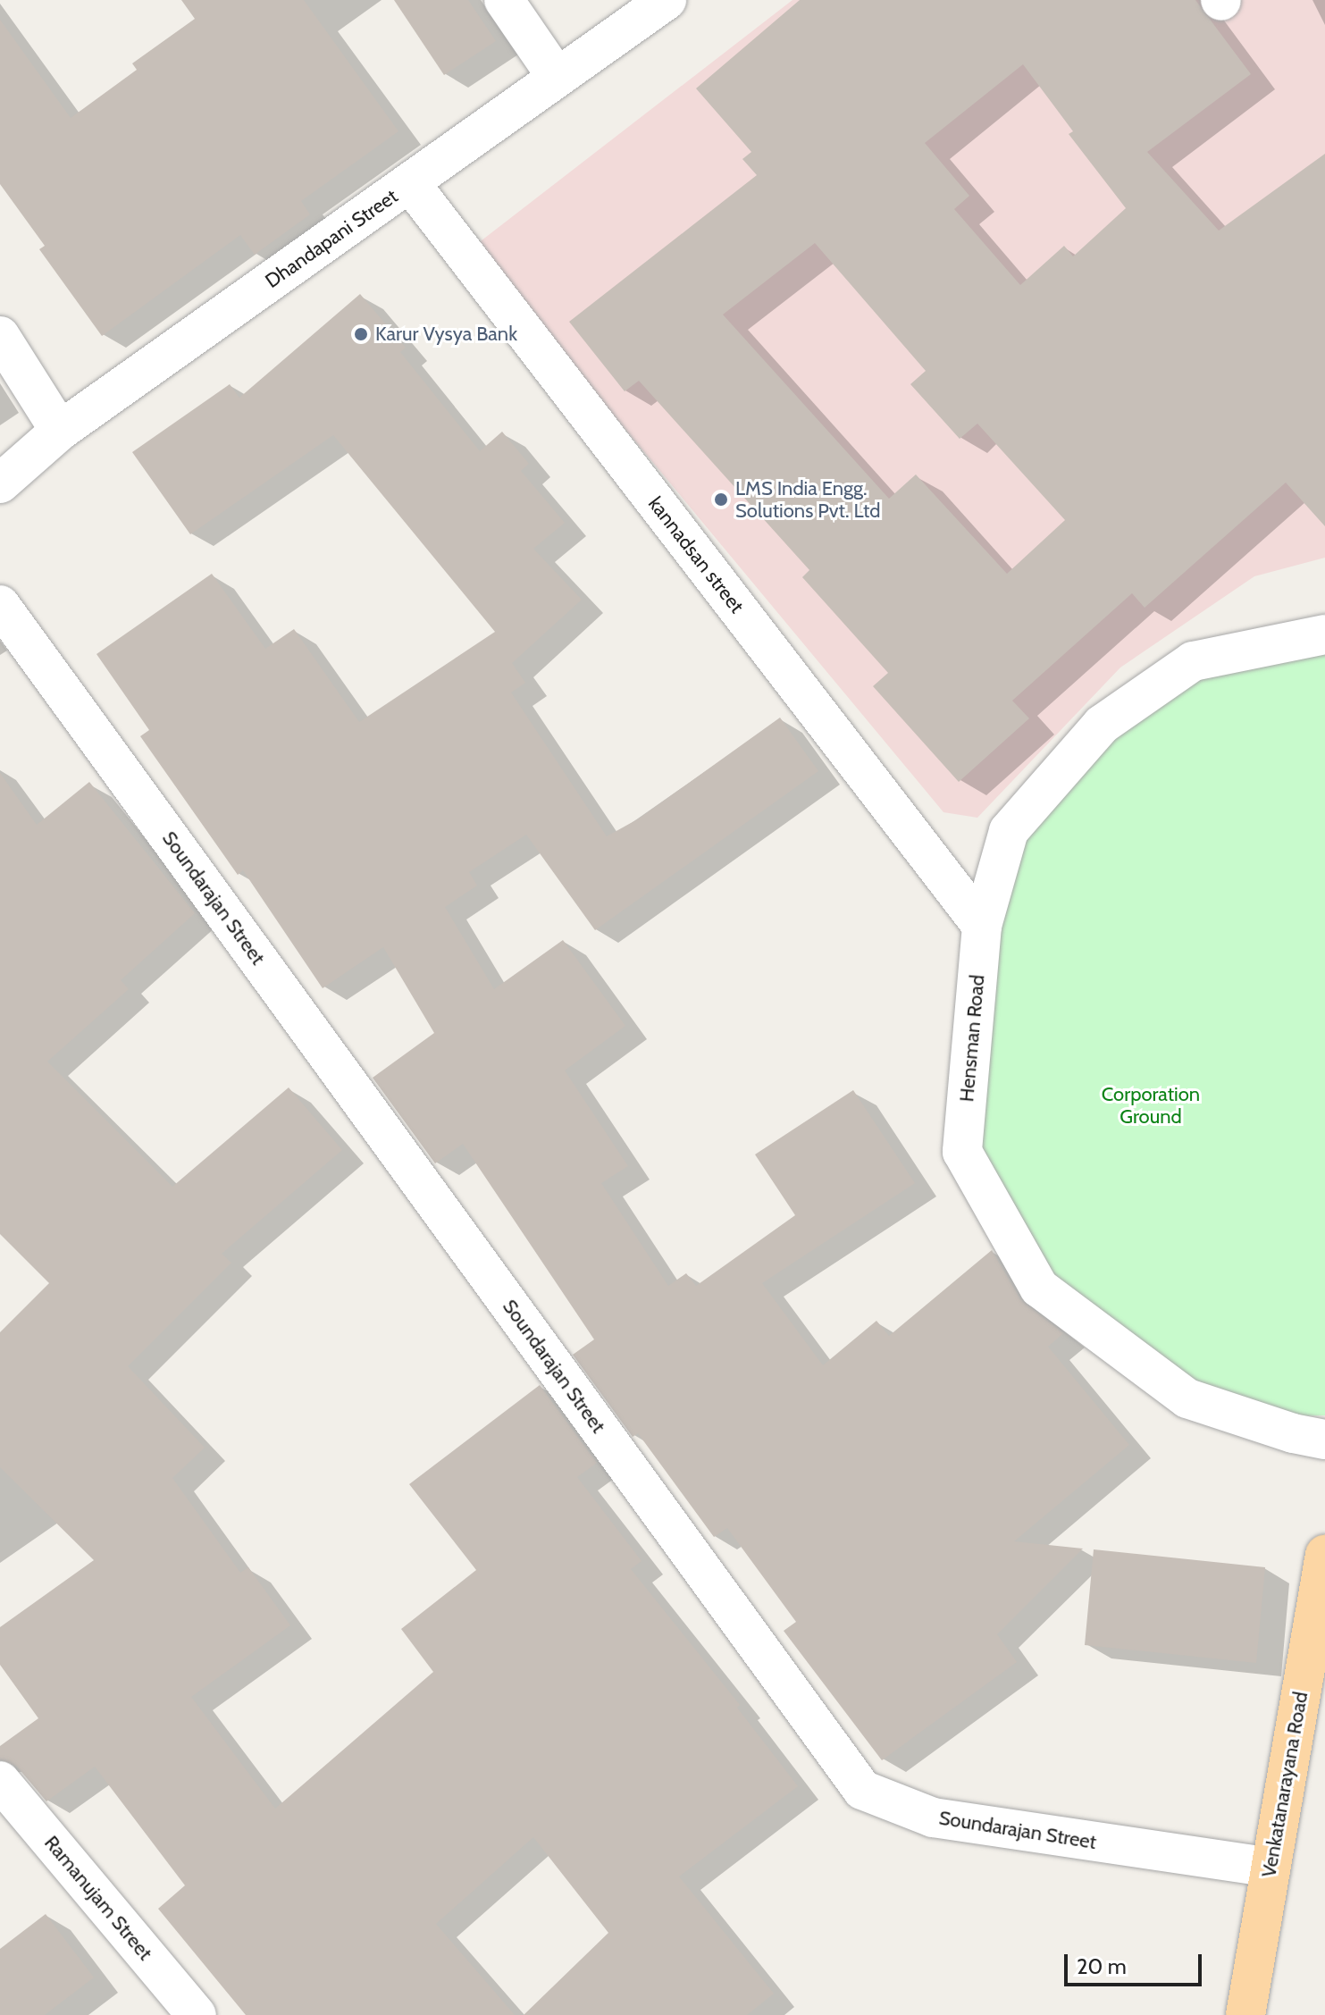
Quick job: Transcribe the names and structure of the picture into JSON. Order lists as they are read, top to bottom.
{
  "streets": {
    "main road": ["Venkatanarayana Road"],
    "street": [
      "Dhandapani Street",
      "kannadsan street",
      "Soundarajan Street",
      "Hensman Road",
      "Ramanujam Street"
    ]
  },
  "crossings": [
    ["Dhandapani Street", "kannadsan street"],
    ["kannadsan street", "Hensman Road"],
    ["Soundarajan Street", "Venkatanarayana Road"]
  ],
  "parks": ["Corporation Ground"],
  "places": ["Karur Vysya Bank", "LMS India Engg. Solutions Pvt. Ltd"],
  "scale_bar": "20 m"
}
